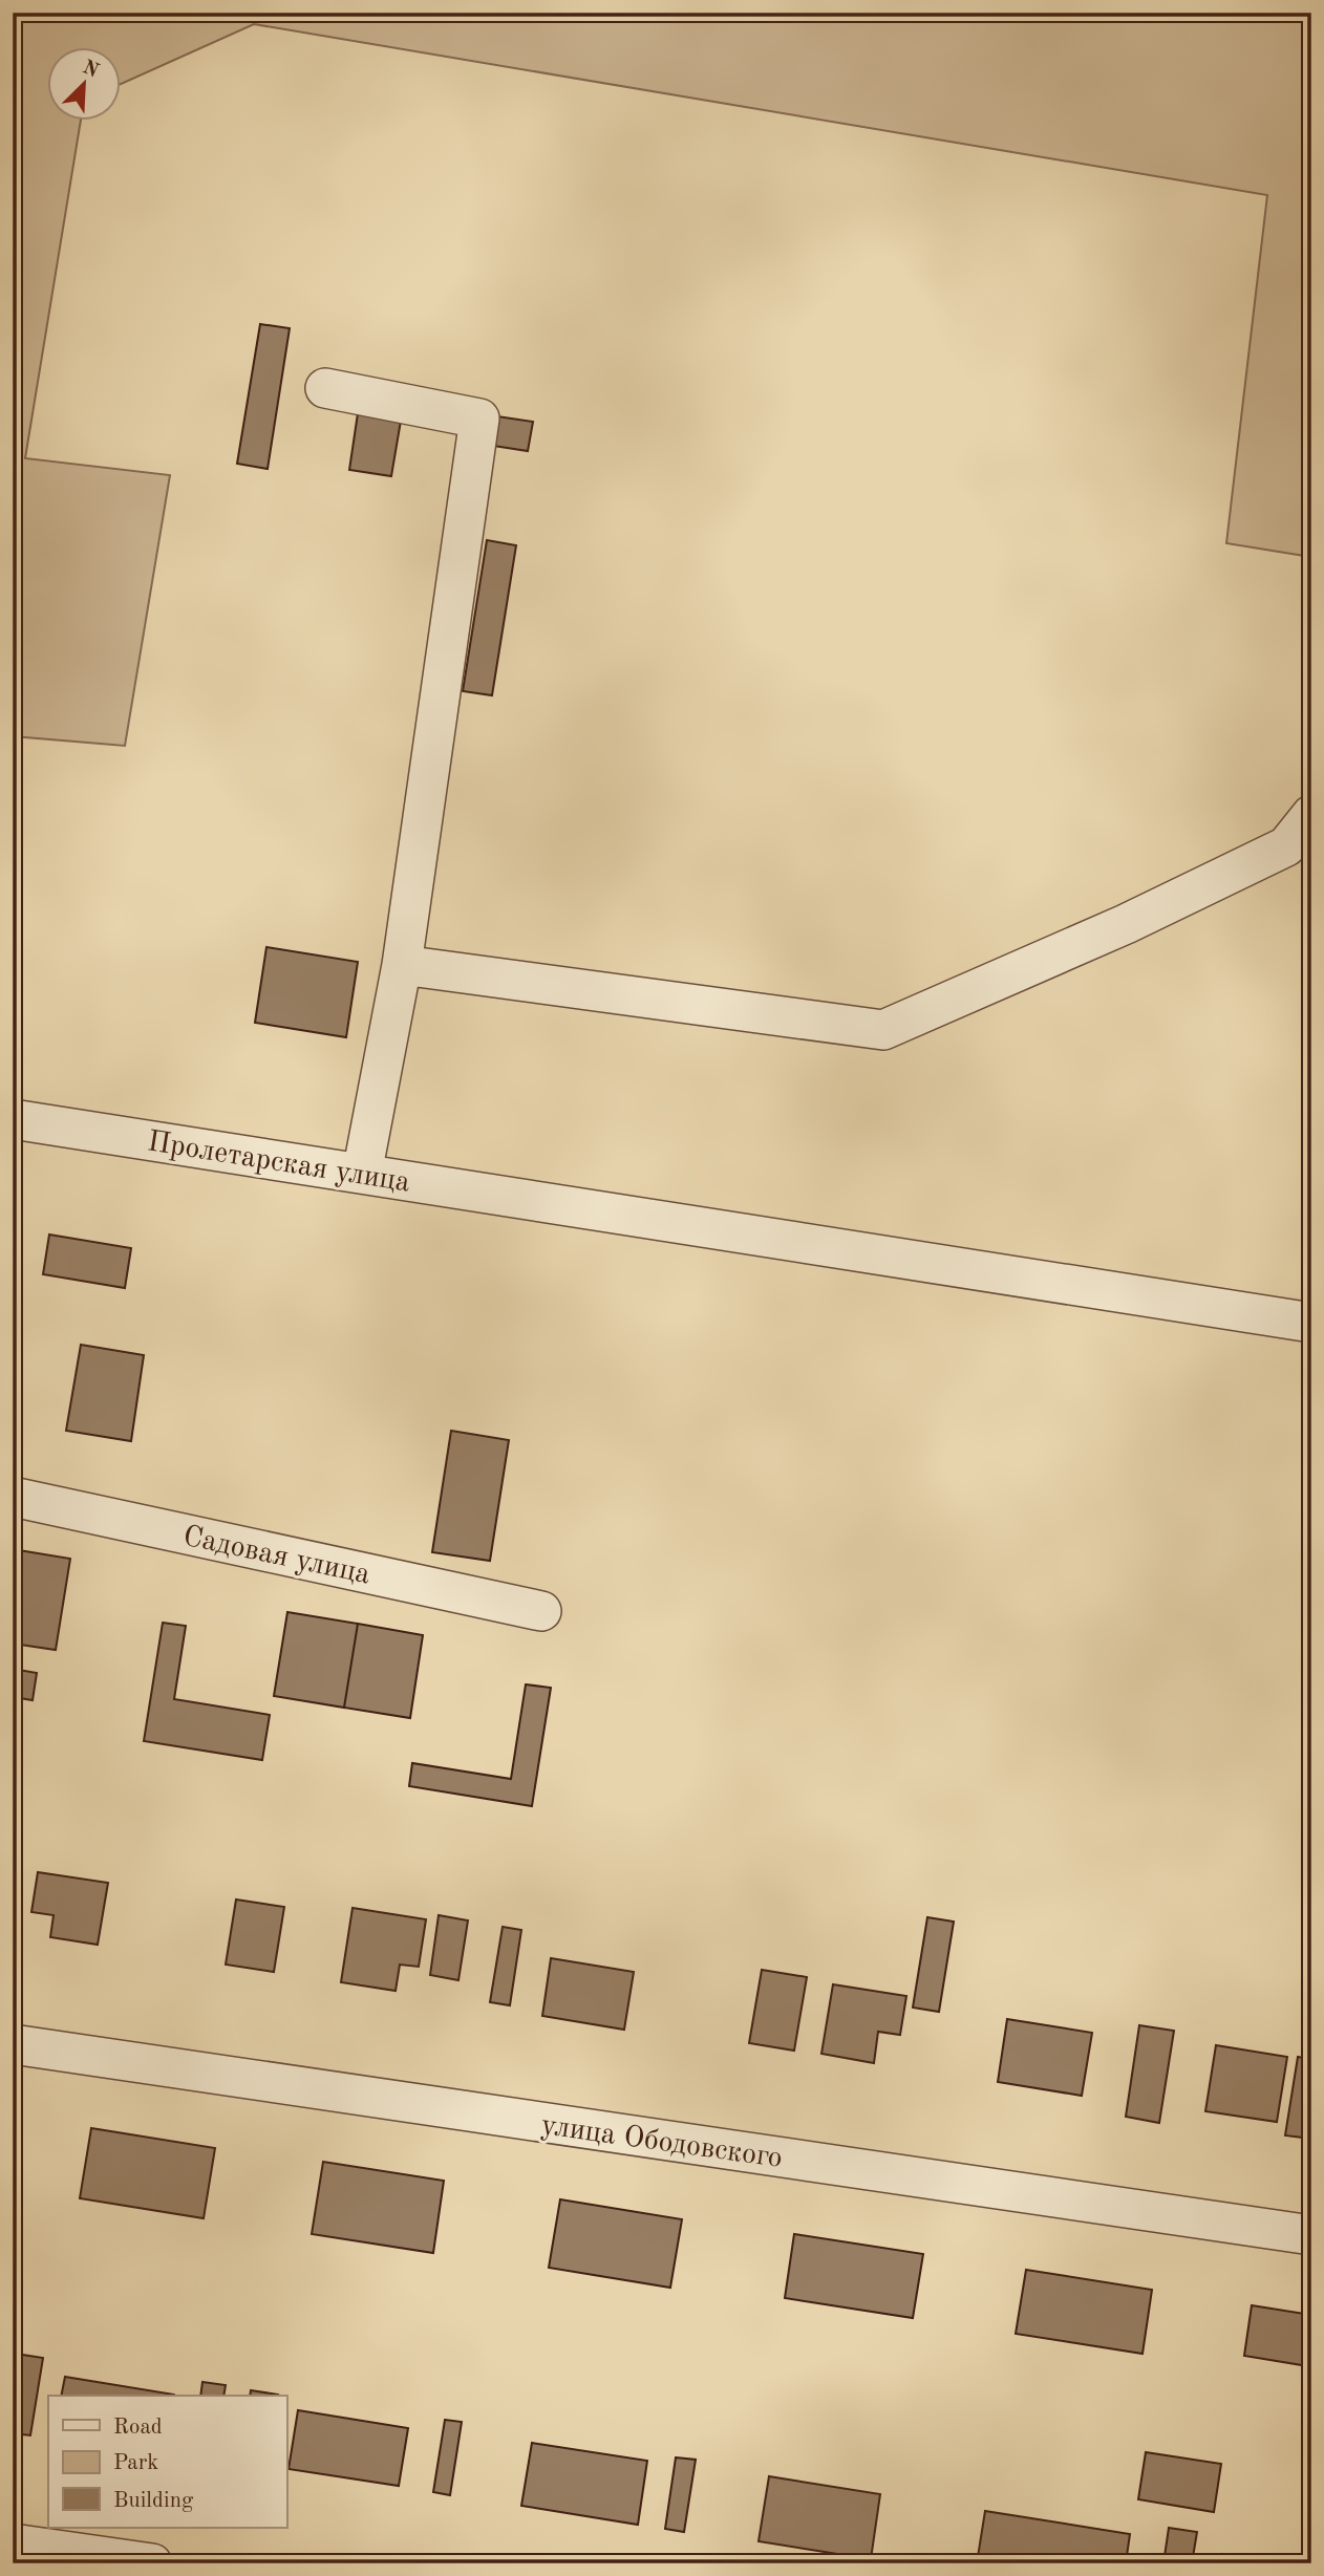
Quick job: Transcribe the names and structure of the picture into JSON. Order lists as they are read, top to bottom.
{
  "streets": {
    "street": ["Пролетарская улица", "Садовая улица", "улица Ободовского"]
  },
  "legend": ["Road", "Park", "Building"],
  "north": "top right"
}
